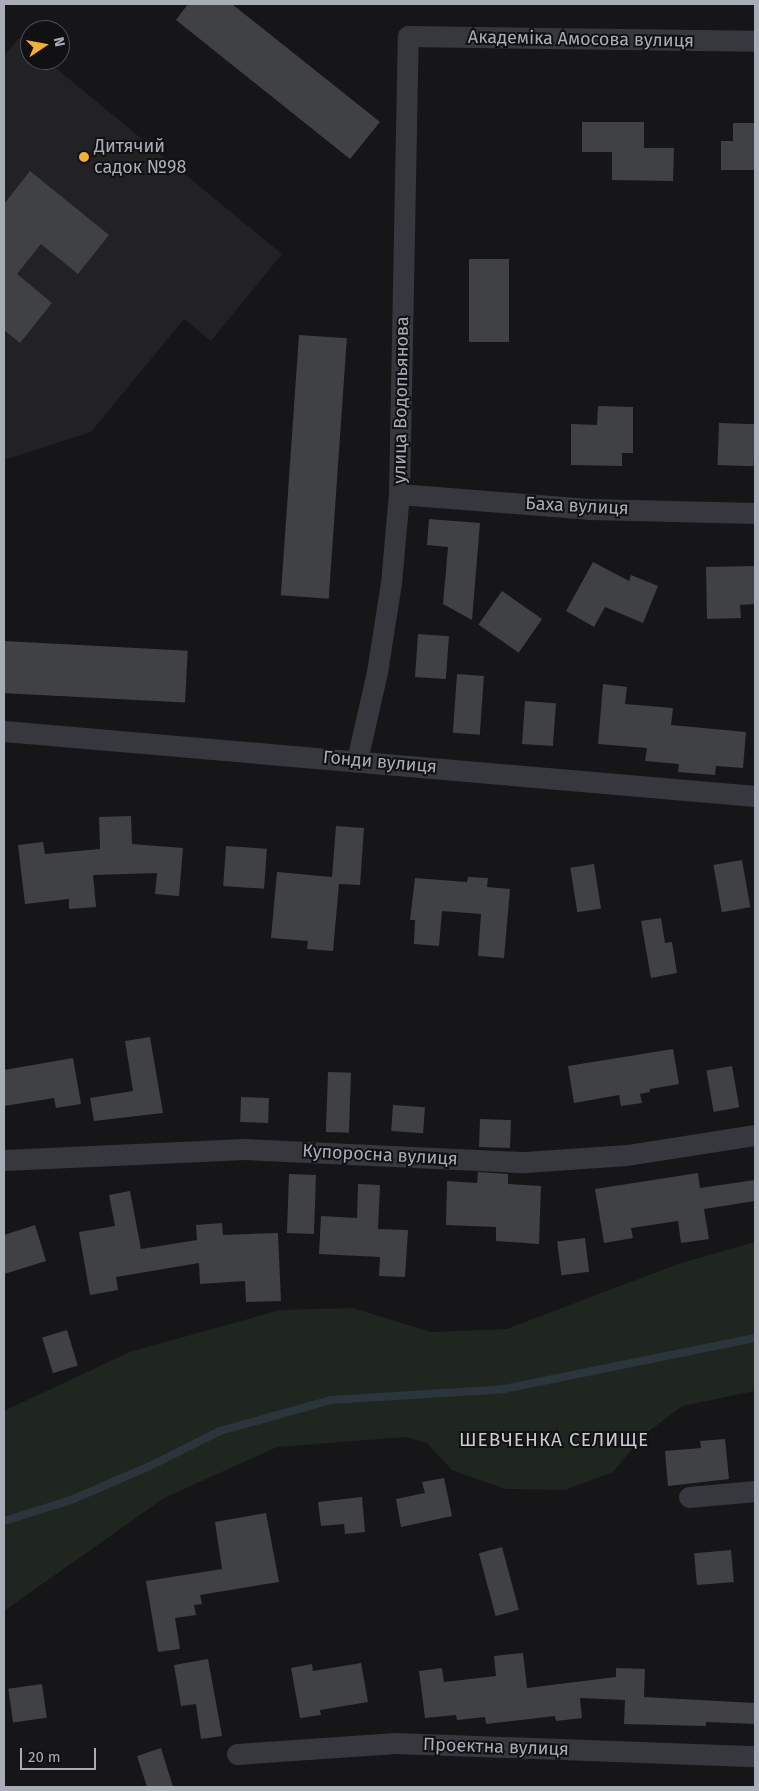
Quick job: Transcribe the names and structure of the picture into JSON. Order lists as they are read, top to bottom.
{
  "streets": {
    "street": [
      "Академіка Амосова вулиця",
      "улица Водопьянова",
      "Баха вулиця",
      "Гонди вулиця",
      "Купоросна вулиця",
      "Проектна вулиця"
    ]
  },
  "crossings": [
    ["Академіка Амосова вулиця", "улица Водопьянова"],
    ["улица Водопьянова", "Баха вулиця"],
    ["улица Водопьянова", "Гонди вулиця"]
  ],
  "districts": ["ШЕВЧЕНКА СЕЛИЩЕ"],
  "places": ["Дитячий садок №98"],
  "scale_bar": "20 m",
  "north": "right"
}
